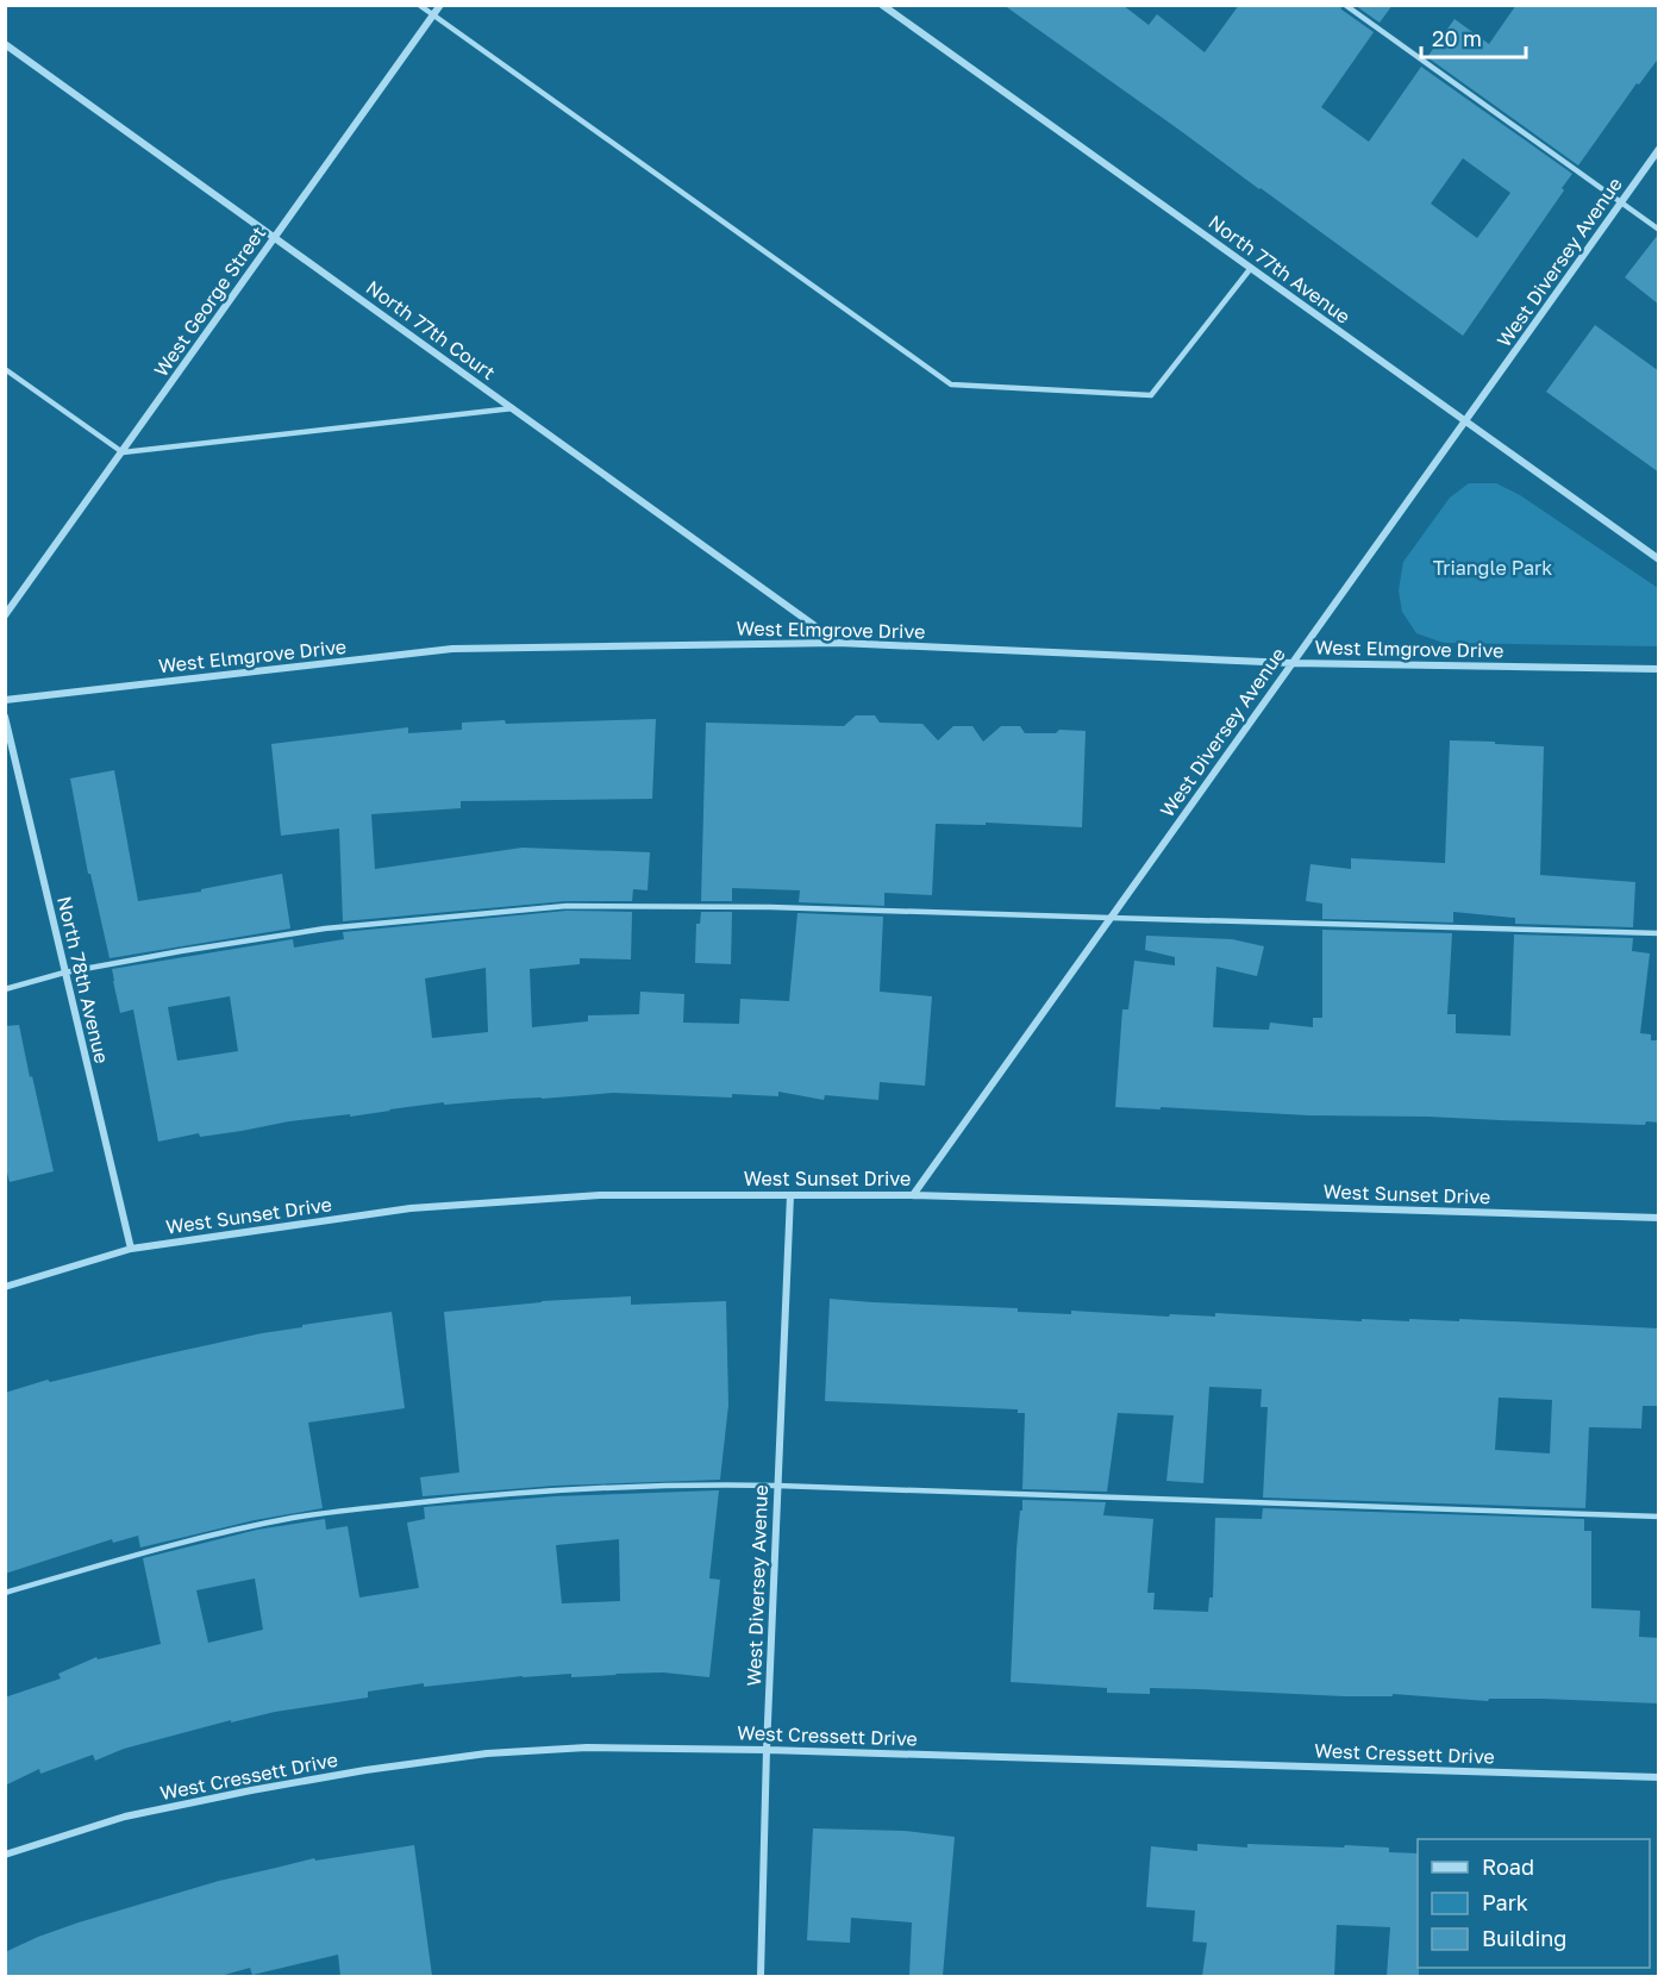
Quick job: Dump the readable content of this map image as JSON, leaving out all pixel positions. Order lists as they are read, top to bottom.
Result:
{
  "streets": {
    "street": [
      "West Diversey Avenue",
      "North 77th Avenue",
      "West George Street",
      "North 77th Court",
      "West Elmgrove Drive",
      "North 78th Avenue",
      "West Sunset Drive",
      "West Cressett Drive"
    ]
  },
  "crossings": [
    ["West Diversey Avenue", "North 77th Avenue"],
    ["West Diversey Avenue", "West Elmgrove Drive"],
    ["West Diversey Avenue", "West Sunset Drive"],
    ["West Diversey Avenue", "West Cressett Drive"],
    ["West George Street", "North 77th Court"],
    ["North 77th Court", "West Elmgrove Drive"],
    ["North 78th Avenue", "West Sunset Drive"]
  ],
  "parks": ["Triangle Park"],
  "legend": ["Road", "Park", "Building"],
  "scale_bar": "20 m"
}
